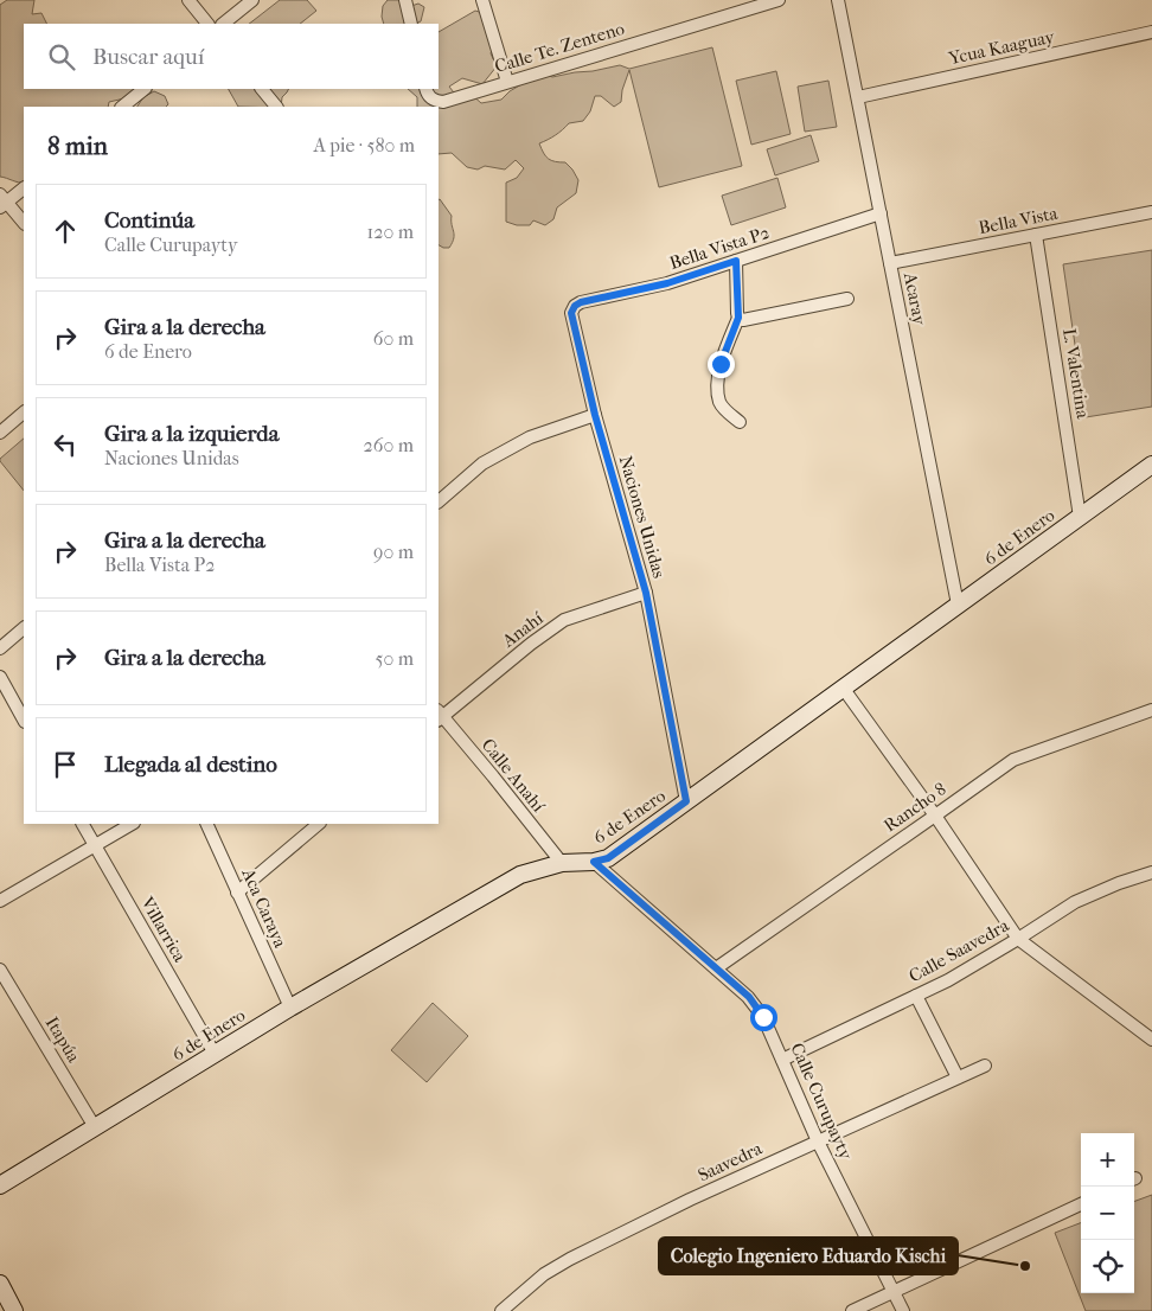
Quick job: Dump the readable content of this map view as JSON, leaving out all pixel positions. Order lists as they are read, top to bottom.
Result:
{
  "streets": {
    "main road": ["6 de Enero"],
    "street": [
      "Calle Te. Zenteno",
      "Ycua Kaaguay",
      "Bella Vista",
      "Bella Vista P2",
      "Acaray",
      "L. Valentina",
      "Naciones Unidas",
      "Anahí",
      "Calle Anahí",
      "Rancho 8",
      "Aca Caraya",
      "Villarrica",
      "Calle Saavedra",
      "Itapúa",
      "Calle Curupayty",
      "Saavedra"
    ]
  },
  "crossings": [
    ["Ycua Kaaguay", "Acaray"],
    ["Bella Vista", "Acaray"],
    ["Bella Vista", "L. Valentina"],
    ["Bella Vista P2", "Acaray"],
    ["Bella Vista P2", "Naciones Unidas"],
    ["Acaray", "6 de Enero"],
    ["L. Valentina", "6 de Enero"],
    ["Naciones Unidas", "6 de Enero"],
    ["Naciones Unidas", "Anahí"],
    ["6 de Enero", "Calle Anahí"],
    ["6 de Enero", "Aca Caraya"],
    ["6 de Enero", "Villarrica"],
    ["6 de Enero", "Itapúa"],
    ["6 de Enero", "Calle Curupayty"],
    ["Anahí", "Calle Anahí"],
    ["Rancho 8", "Calle Curupayty"],
    ["Calle Saavedra", "Calle Curupayty"],
    ["Calle Curupayty", "Saavedra"]
  ],
  "places": ["Colegio Ingeniero Eduardo Kischi"],
  "page": {
    "search": "Buscar aquí",
    "heading": ["8 min", "A pie · 580 m"],
    "list": [
      ["Continúa", "Calle Curupayty", "120 m"],
      ["Gira a la derecha", "6 de Enero", "60 m"],
      ["Gira a la izquierda", "Naciones Unidas", "260 m"],
      ["Gira a la derecha", "Bella Vista P2", "90 m"],
      ["Gira a la derecha", "50 m"],
      "Llegada al destino"
    ],
    "map_buttons": ["+", "−"]
  }
}
